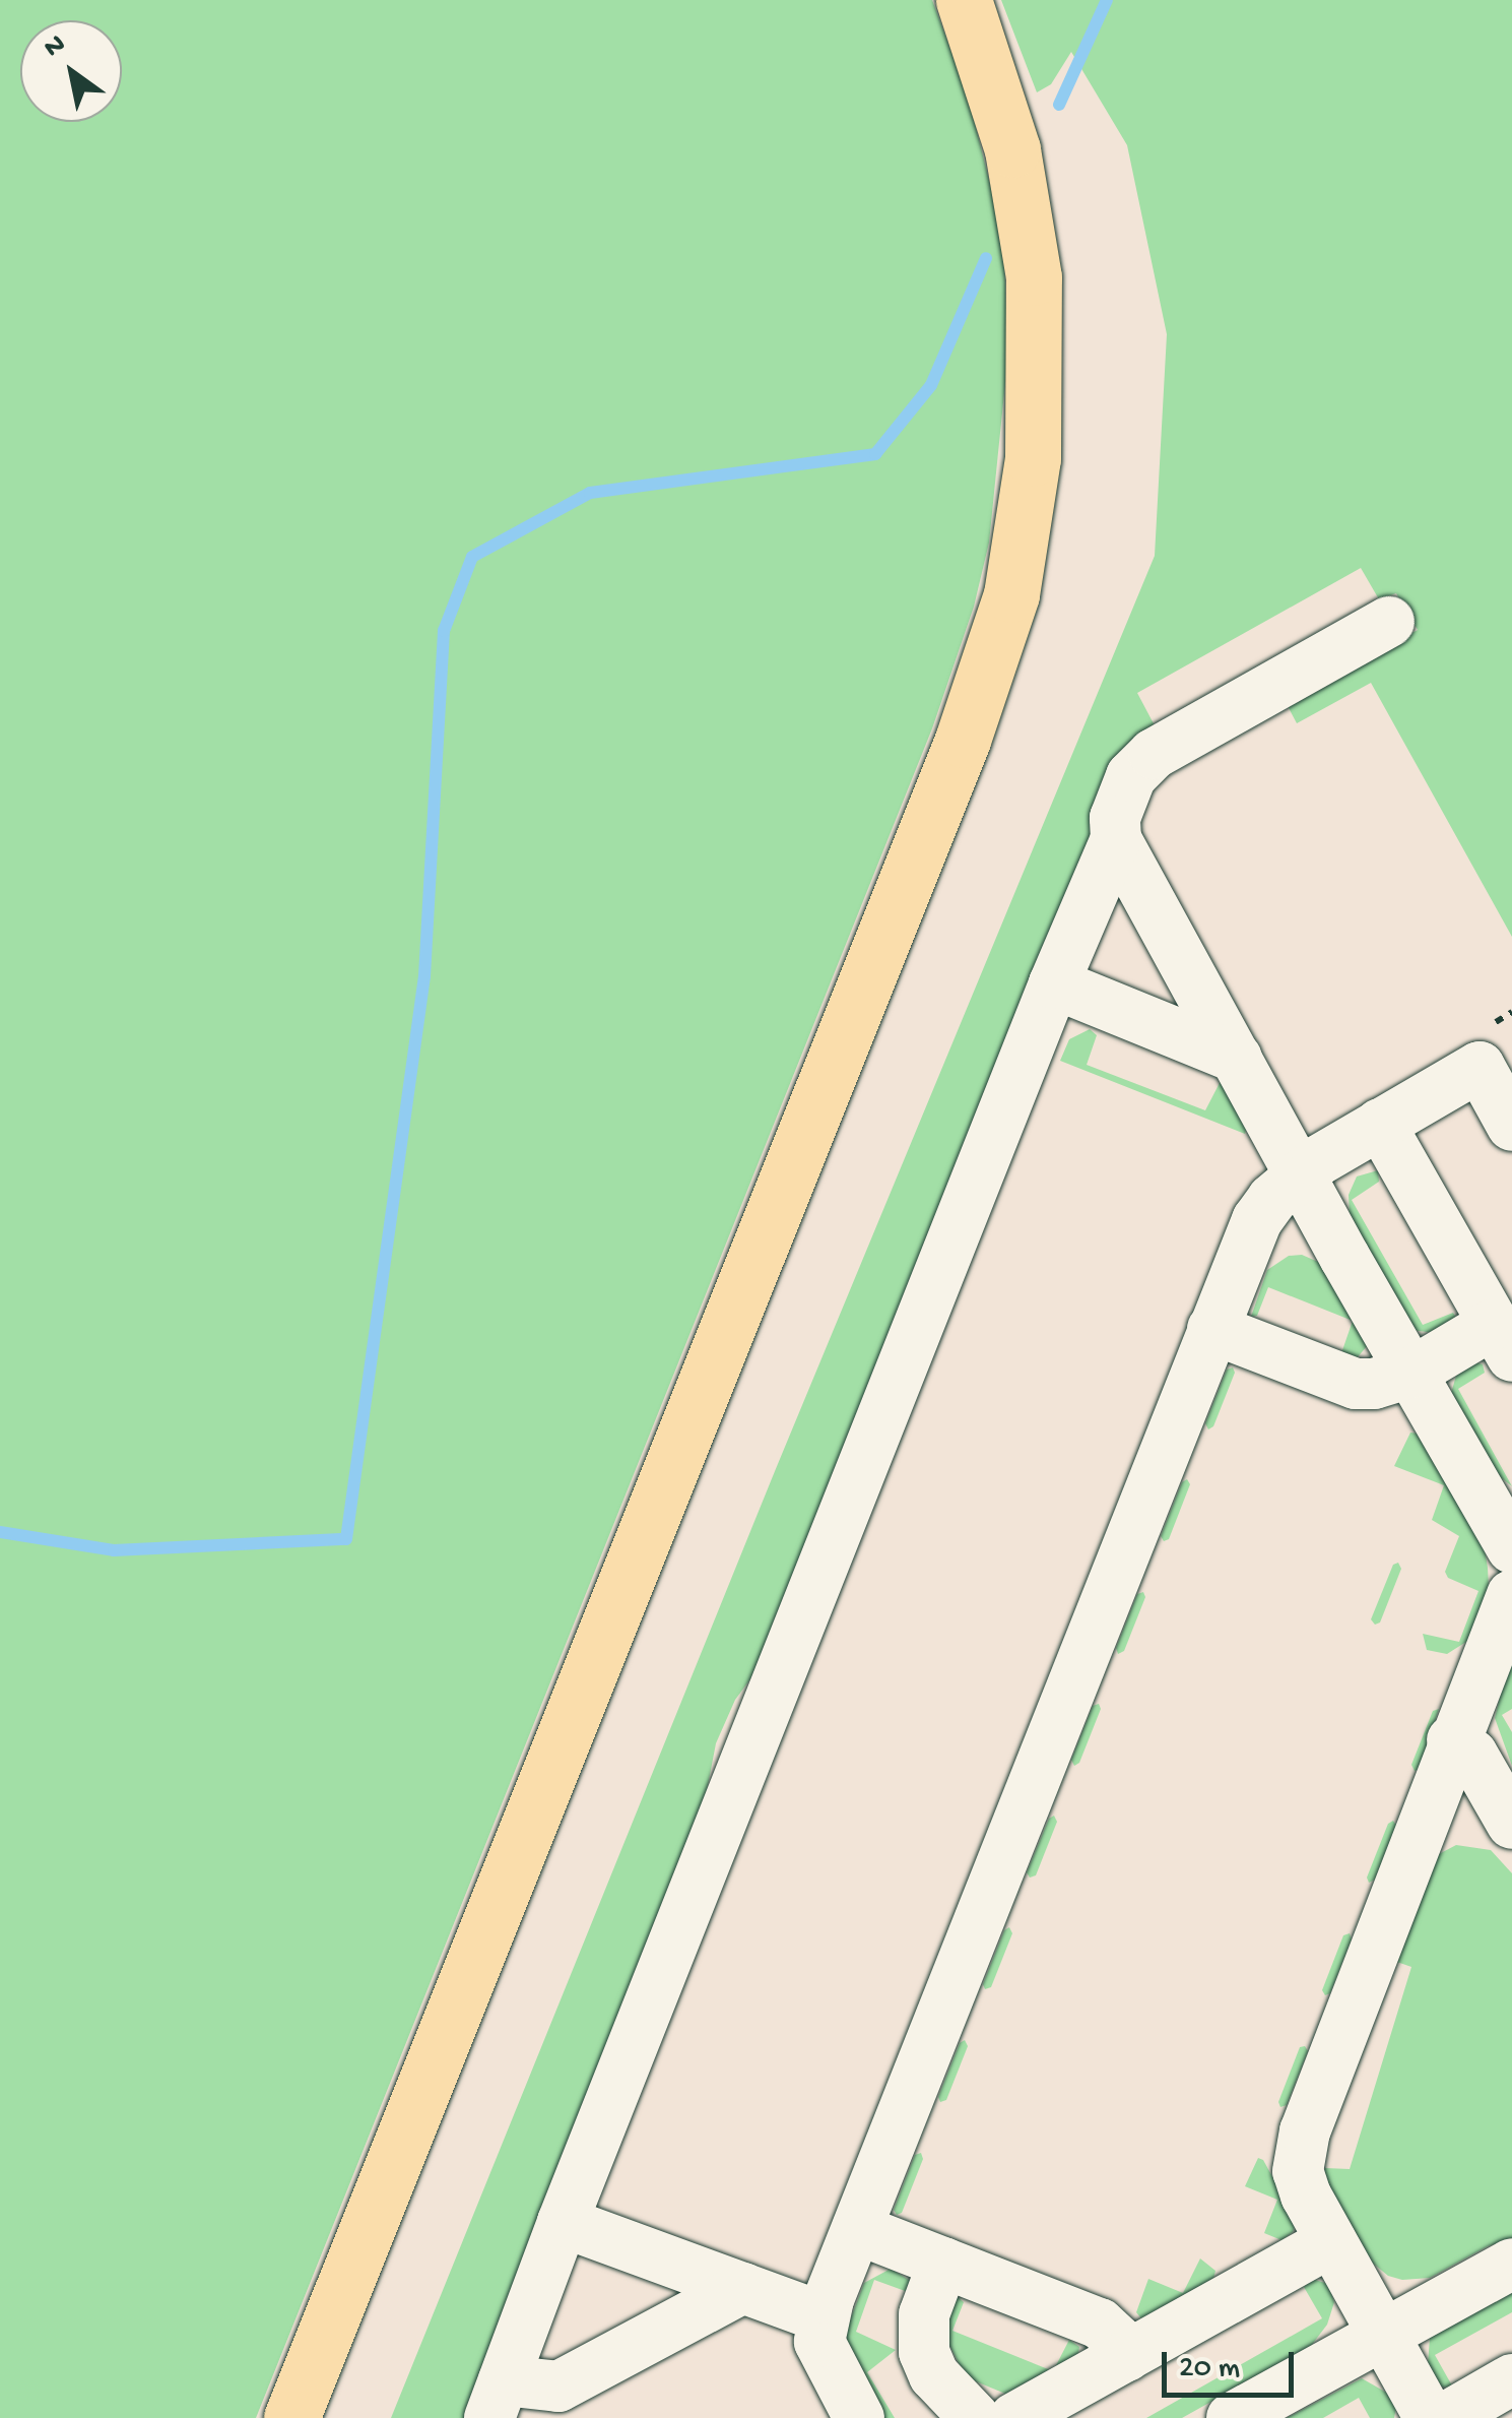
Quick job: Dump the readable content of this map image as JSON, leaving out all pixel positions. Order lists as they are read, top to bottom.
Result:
{
  "scale_bar": "20 m",
  "north": "top left"
}
